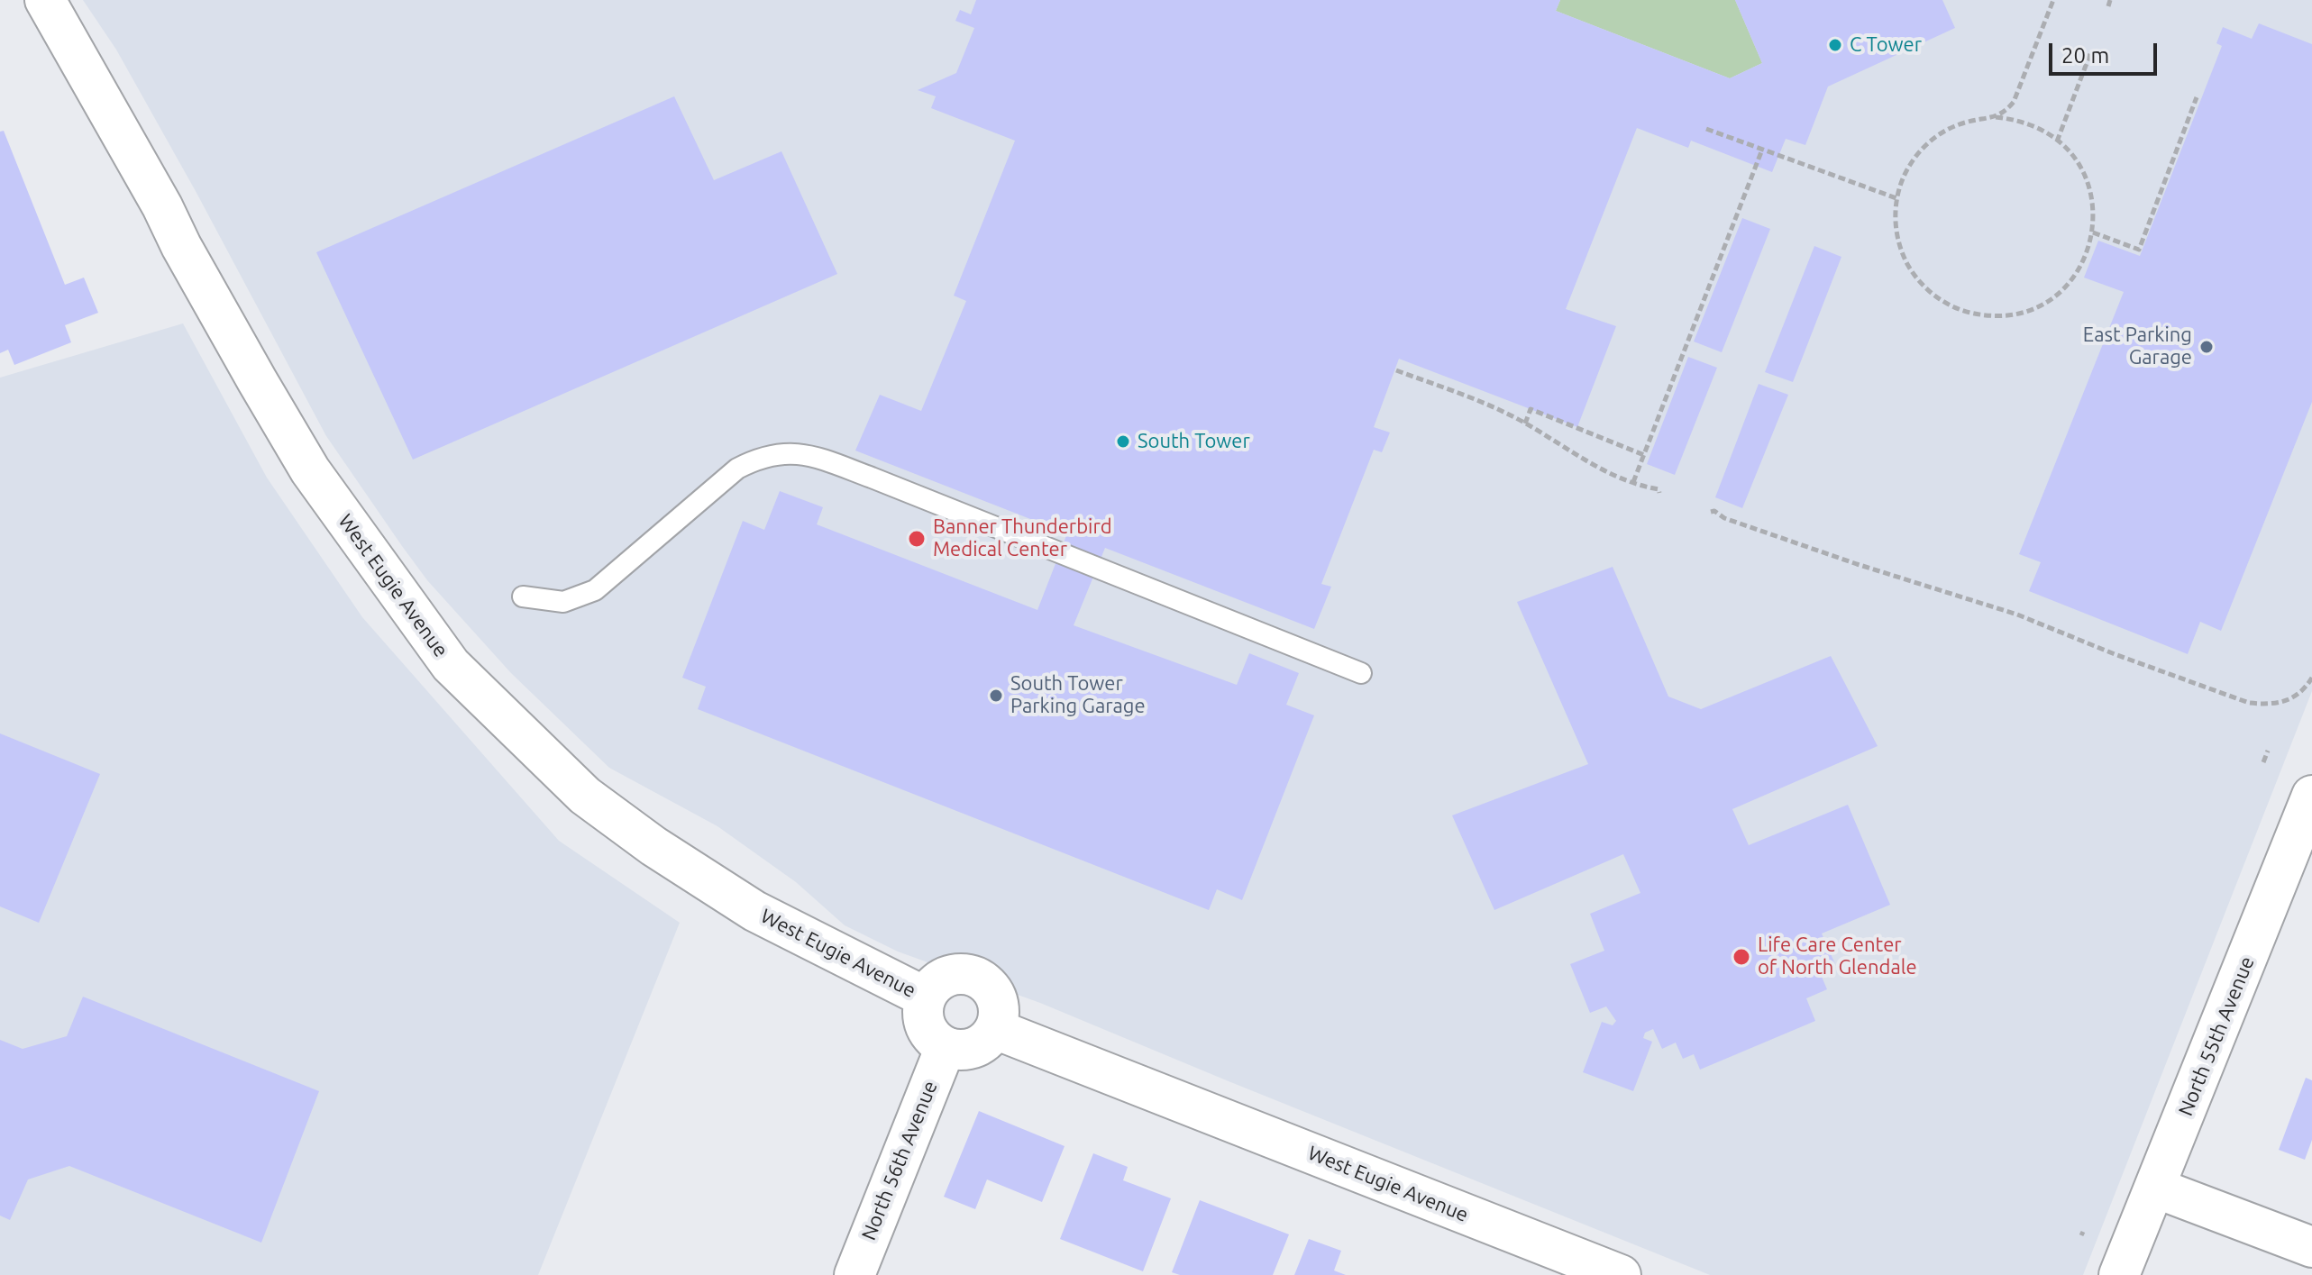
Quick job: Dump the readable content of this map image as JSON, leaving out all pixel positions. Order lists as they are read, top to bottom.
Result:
{
  "streets": {
    "street": ["West Eugie Avenue", "North 55th Avenue", "North 56th Avenue"]
  },
  "crossings": [
    ["West Eugie Avenue", "North 56th Avenue"]
  ],
  "places": [
    "C Tower",
    "East Parking Garage",
    "South Tower",
    "Banner Thunderbird Medical Center",
    "South Tower Parking Garage",
    "Life Care Center of North Glendale"
  ],
  "scale_bar": "20 m"
}
